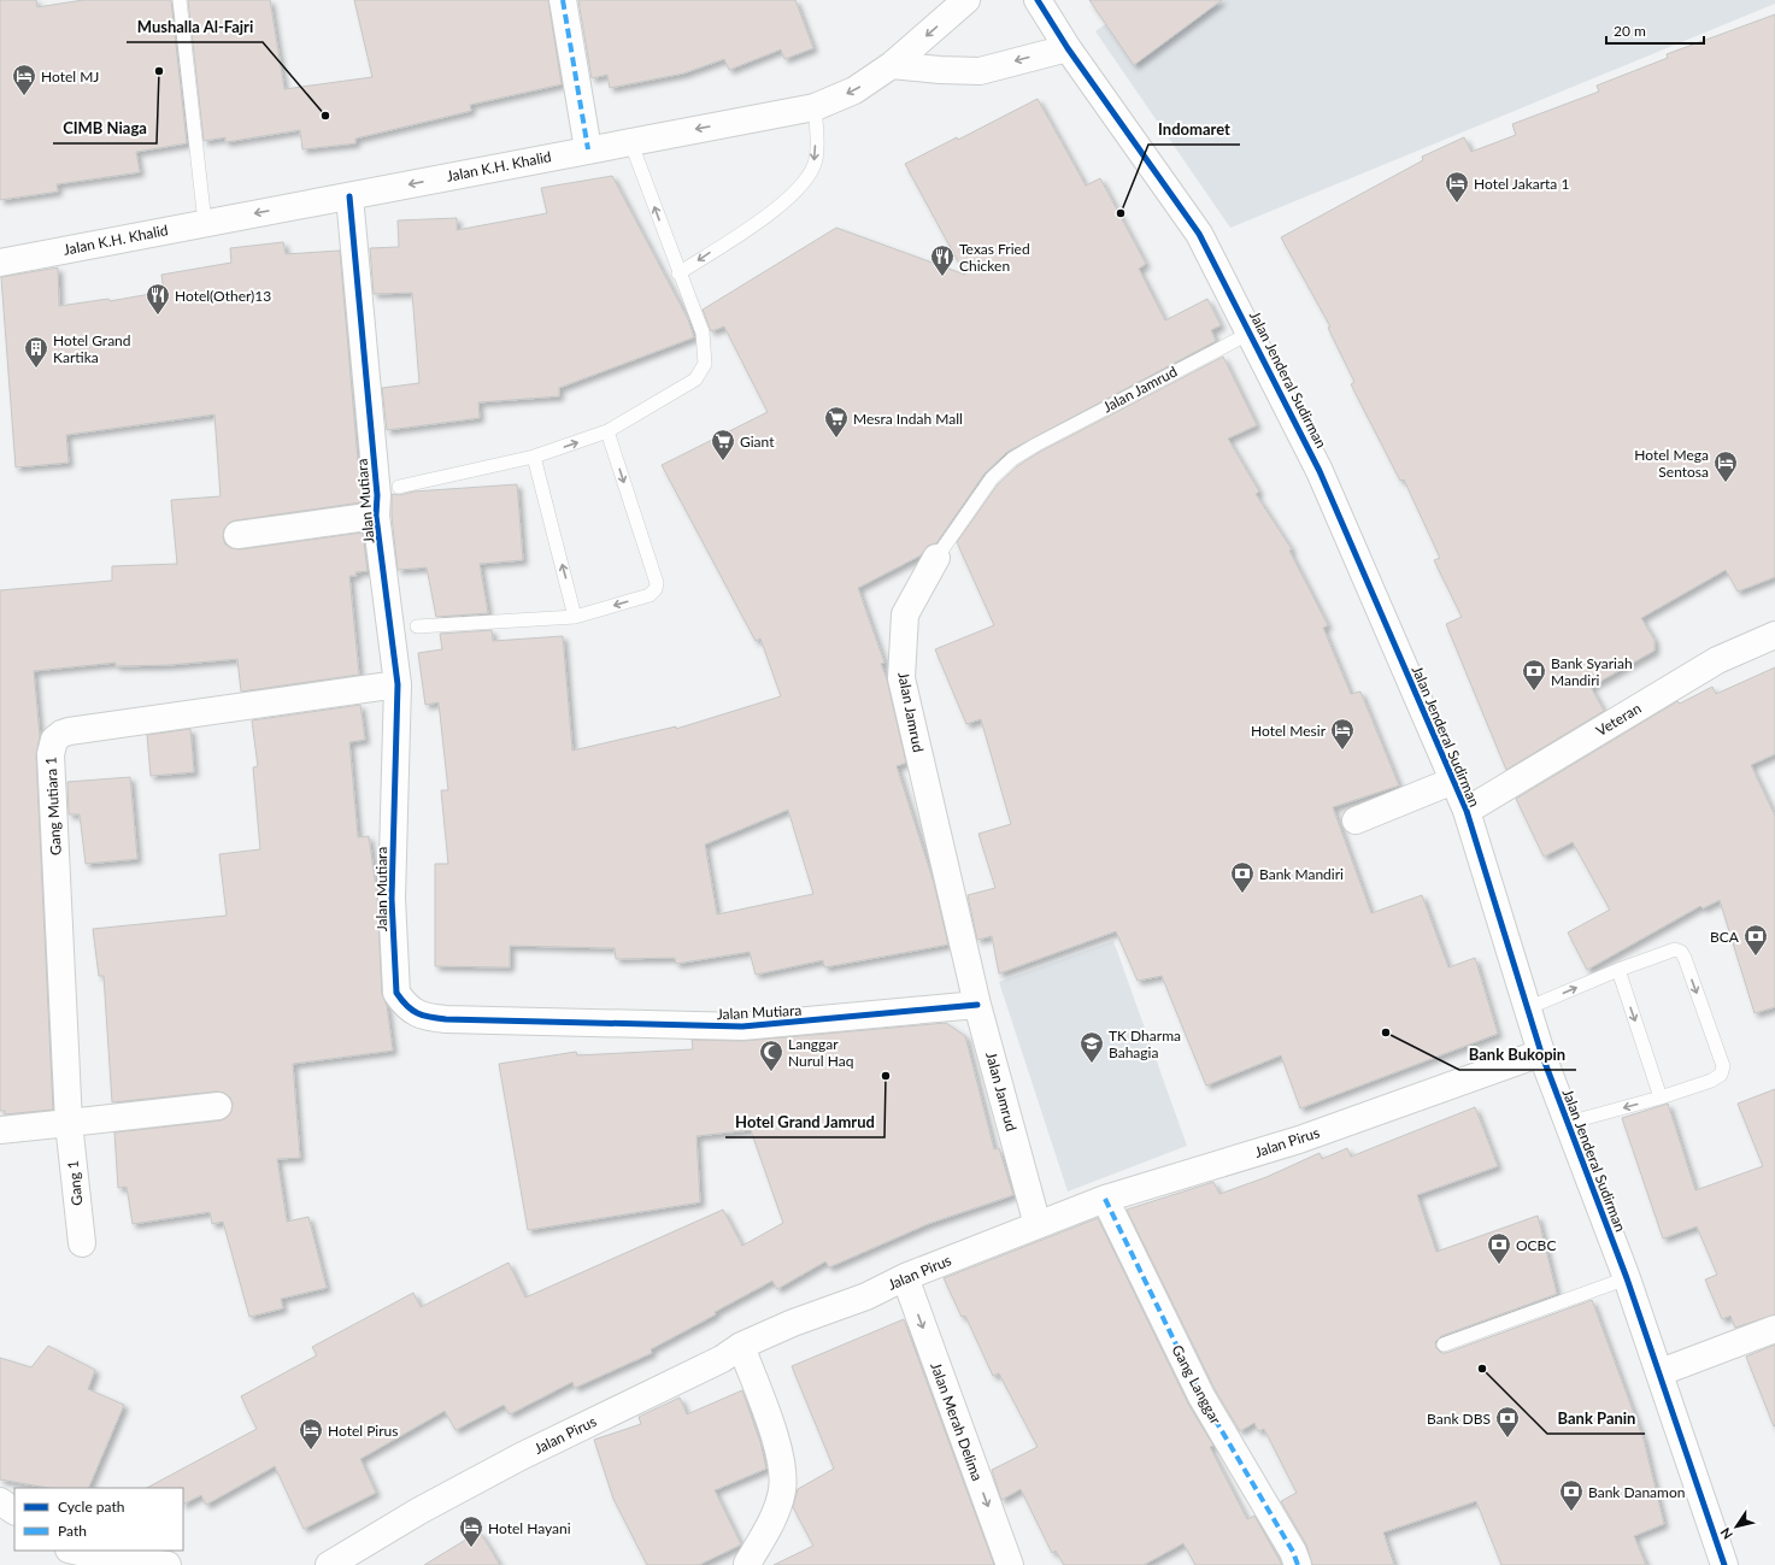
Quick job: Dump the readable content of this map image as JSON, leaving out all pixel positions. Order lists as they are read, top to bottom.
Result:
{
  "streets": {
    "street": [
      "Jalan K.H. Khalid",
      "Jalan Jenderal Sudirman",
      "Jalan Jamrud",
      "Jalan Mutiara",
      "Veteran",
      "Gang Mutiara 1",
      "Jalan Pirus",
      "Gang 1",
      "Gang Langgar",
      "Jalan Merah Delima"
    ]
  },
  "crossings": [
    ["Jalan K.H. Khalid", "Jalan Mutiara"],
    ["Jalan Jenderal Sudirman", "Jalan Jamrud"],
    ["Jalan Jenderal Sudirman", "Veteran"],
    ["Jalan Jenderal Sudirman", "Jalan Pirus"],
    ["Jalan Jamrud", "Jalan Mutiara"],
    ["Jalan Jamrud", "Jalan Pirus"],
    ["Jalan Mutiara", "Gang Mutiara 1"],
    ["Gang Mutiara 1", "Gang 1"],
    ["Jalan Pirus", "Gang Langgar"],
    ["Jalan Pirus", "Jalan Merah Delima"]
  ],
  "one_way": ["Jalan K.H. Khalid", "Jalan Merah Delima"],
  "places": {
    "other": [
      "CIMB Niaga",
      "Mushalla Al-Fajri",
      "Indomaret",
      "Bank Bukopin",
      "Hotel Grand Jamrud",
      "Bank Panin"
    ],
    "hotel": [
      "Hotel MJ",
      "Hotel Jakarta 1",
      "Hotel Mega Sentosa",
      "Hotel Mesir",
      "Hotel Pirus",
      "Hotel Hayani"
    ],
    "restaurant": ["Texas Fried Chicken", "Hotel(Other)13"],
    "building": ["Hotel Grand Kartika"],
    "supermarket": ["Mesra Indah Mall", "Giant"],
    "bank": [
      "Bank Syariah Mandiri",
      "Bank Mandiri",
      "BCA",
      "OCBC",
      "Bank DBS",
      "Bank Danamon"
    ],
    "school or university": ["TK Dharma Bahagia"],
    "mosque": ["Langgar Nurul Haq"]
  },
  "legend": ["Cycle path", "Path"],
  "scale_bar": "20 m",
  "north": "bottom left"
}
